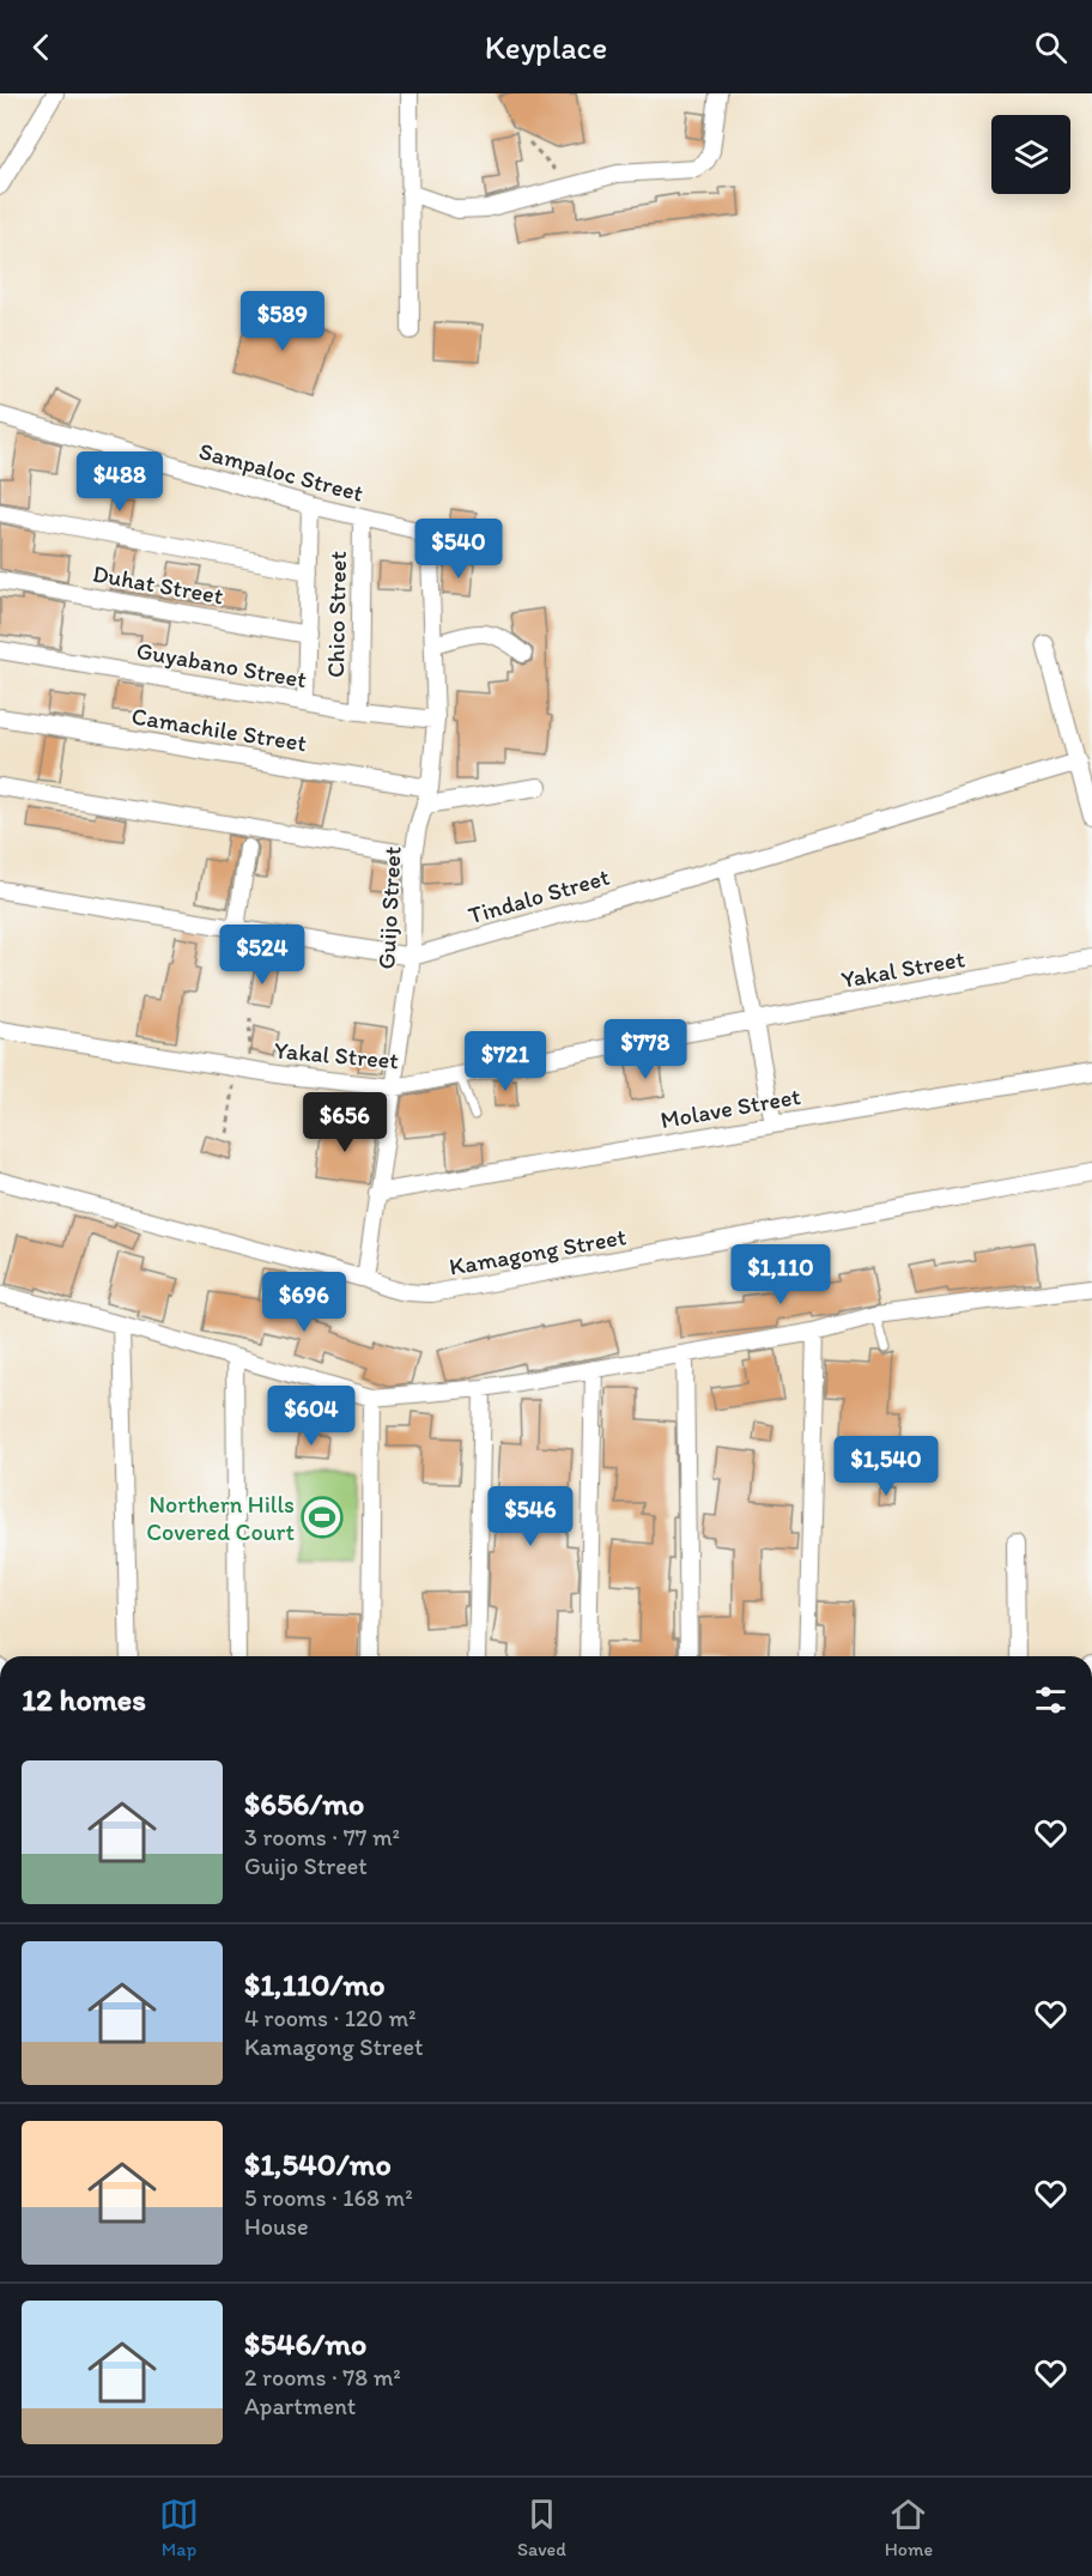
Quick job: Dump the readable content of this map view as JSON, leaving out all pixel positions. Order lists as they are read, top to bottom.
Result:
{
  "streets": {
    "street": [
      "Sampaloc Street",
      "Duhat Street",
      "Chico Street",
      "Guyabano Street",
      "Camachile Street",
      "Tindalo Street",
      "Guijo Street",
      "Yakal Street",
      "Molave Street",
      "Kamagong Street"
    ]
  },
  "crossings": [
    ["Sampaloc Street", "Chico Street"],
    ["Sampaloc Street", "Guijo Street"],
    ["Chico Street", "Guyabano Street"],
    ["Guyabano Street", "Guijo Street"],
    ["Camachile Street", "Guijo Street"],
    ["Tindalo Street", "Guijo Street"],
    ["Guijo Street", "Yakal Street"],
    ["Guijo Street", "Molave Street"],
    ["Guijo Street", "Kamagong Street"]
  ],
  "places": {
    "sports": ["Northern Hills Covered Court"]
  },
  "page": {
    "header": "Keyplace",
    "price": [
      "$589",
      "$488",
      "$540",
      "$524",
      "$778",
      "$721",
      "$656",
      "$1,110",
      "$696",
      "$604",
      "$1,540",
      "$546"
    ],
    "heading": "12 homes",
    "list": [
      {
        "name": "$656/mo",
        "note": "3 rooms · 77 m² · Guijo Street"
      },
      {
        "name": "$1,110/mo",
        "note": "4 rooms · 120 m² · Kamagong Street"
      },
      {
        "name": "$1,540/mo",
        "note": "5 rooms · 168 m² · House"
      },
      {
        "name": "$546/mo",
        "note": "2 rooms · 78 m² · Apartment"
      }
    ],
    "tabs": ["Map", "Saved", "Home"]
  }
}
